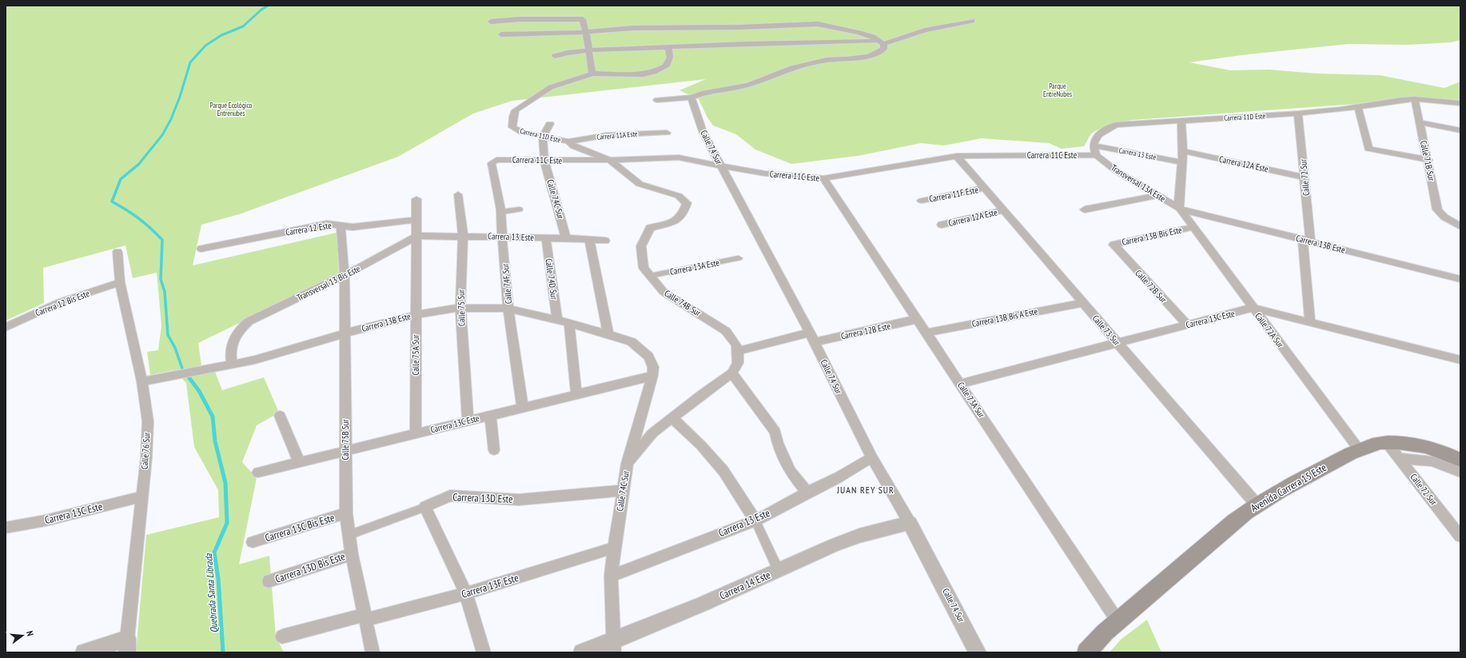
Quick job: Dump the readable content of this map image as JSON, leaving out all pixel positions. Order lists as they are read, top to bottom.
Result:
{
  "streets": {
    "main road": ["Avenida Carrera 15 Este"],
    "street": [
      "Carrera 11D Este",
      "Carrera 11A Este",
      "Calle 74 Sur",
      "Carrera 13 Este",
      "Carrera 11C Este",
      "Calle 71B Sur",
      "Carrera 12A Este",
      "Calle 72 Sur",
      "Transversal 13A Este",
      "Carrera 11F Este",
      "Calle 74C Sur",
      "Carrera 12 Este",
      "Carrera 13B Bis Este",
      "Carrera 13B Este",
      "Carrera 13A Este",
      "Calle 74D Sur",
      "Transversal 13 Bis Este",
      "Calle 74F Sur",
      "Calle 72B Sur",
      "Carrera 12 Bis Este",
      "Calle 74B Sur",
      "Calle 75 Sur",
      "Carrera 13B Bis A Este",
      "Carrera 13C Este",
      "Calle 73 Sur",
      "Calle 72A Sur",
      "Carrera 12B Este",
      "Calle 75A Sur",
      "Calle 73A Sur",
      "Calle 75B Sur",
      "Calle 76 Sur",
      "Carrera 13D Este",
      "Carrera 13C Bis Este",
      "Carrera 13D Bis Este",
      "Carrera 14 Este",
      "Carrera 13F Este"
    ]
  },
  "crossings": [
    ["Carrera 11D Este", "Carrera 11A Este"],
    ["Carrera 11D Este", "Carrera 13 Este"],
    ["Carrera 11D Este", "Calle 71B Sur"],
    ["Carrera 11D Este", "Calle 72 Sur"],
    ["Carrera 11D Este", "Calle 74C Sur"],
    ["Calle 74 Sur", "Carrera 13 Este"],
    ["Calle 74 Sur", "Carrera 11C Este"],
    ["Calle 74 Sur", "Carrera 12B Este"],
    ["Calle 74 Sur", "Carrera 14 Este"],
    ["Carrera 13 Este", "Calle 74C Sur"],
    ["Carrera 13 Este", "Calle 74D Sur"],
    ["Carrera 13 Este", "Transversal 13 Bis Este"],
    ["Carrera 13 Este", "Calle 74F Sur"],
    ["Carrera 13 Este", "Calle 75 Sur"],
    ["Carrera 13 Este", "Calle 75A Sur"],
    ["Carrera 11C Este", "Transversal 13A Este"],
    ["Carrera 11C Este", "Calle 74C Sur"],
    ["Carrera 11C Este", "Calle 74F Sur"],
    ["Carrera 11C Este", "Calle 74B Sur"],
    ["Carrera 11C Este", "Calle 73 Sur"],
    ["Carrera 11C Este", "Calle 73A Sur"],
    ["Carrera 12A Este", "Calle 72 Sur"],
    ["Carrera 12A Este", "Calle 73 Sur"],
    ["Calle 72 Sur", "Carrera 13B Este"],
    ["Calle 72 Sur", "Carrera 13C Este"],
    ["Calle 72 Sur", "Avenida Carrera 15 Este"],
    ["Transversal 13A Este", "Carrera 13B Este"],
    ["Transversal 13A Este", "Calle 72A Sur"],
    ["Carrera 11F Este", "Calle 73 Sur"],
    ["Calle 74C Sur", "Carrera 13B Este"],
    ["Calle 74C Sur", "Carrera 13C Este"],
    ["Calle 74C Sur", "Carrera 13D Este"],
    ["Calle 74C Sur", "Carrera 14 Este"],
    ["Calle 74C Sur", "Carrera 13F Este"],
    ["Carrera 12 Este", "Calle 75A Sur"],
    ["Carrera 12 Este", "Calle 75B Sur"],
    ["Carrera 13B Bis Este", "Calle 72B Sur"],
    ["Carrera 13B Bis Este", "Calle 72A Sur"],
    ["Carrera 13B Este", "Calle 74D Sur"],
    ["Carrera 13B Este", "Transversal 13 Bis Este"],
    ["Carrera 13B Este", "Calle 74F Sur"],
    ["Carrera 13B Este", "Calle 75 Sur"],
    ["Carrera 13B Este", "Calle 72A Sur"],
    ["Carrera 13B Este", "Calle 75A Sur"],
    ["Carrera 13B Este", "Calle 75B Sur"],
    ["Carrera 13B Este", "Calle 76 Sur"],
    ["Carrera 13A Este", "Calle 74B Sur"],
    ["Transversal 13 Bis Este", "Calle 75A Sur"],
    ["Transversal 13 Bis Este", "Calle 75B Sur"],
    ["Calle 74F Sur", "Carrera 13C Este"],
    ["Calle 72B Sur", "Carrera 13C Este"],
    ["Carrera 12 Bis Este", "Calle 76 Sur"],
    ["Calle 74B Sur", "Carrera 12B Este"],
    ["Calle 75 Sur", "Carrera 13C Este"],
    ["Carrera 13B Bis A Este", "Calle 73 Sur"],
    ["Carrera 13B Bis A Este", "Calle 73A Sur"],
    ["Carrera 13C Este", "Calle 73 Sur"],
    ["Carrera 13C Este", "Calle 72A Sur"],
    ["Carrera 13C Este", "Calle 75A Sur"],
    ["Carrera 13C Este", "Calle 73A Sur"],
    ["Carrera 13C Este", "Calle 75B Sur"],
    ["Carrera 13C Este", "Calle 76 Sur"],
    ["Calle 73 Sur", "Avenida Carrera 15 Este"],
    ["Calle 72A Sur", "Avenida Carrera 15 Este"],
    ["Carrera 12B Este", "Calle 73A Sur"],
    ["Calle 73A Sur", "Avenida Carrera 15 Este"],
    ["Calle 75B Sur", "Carrera 13D Este"],
    ["Calle 75B Sur", "Carrera 13C Bis Este"],
    ["Calle 75B Sur", "Carrera 13D Bis Este"],
    ["Calle 75B Sur", "Carrera 13F Este"]
  ],
  "districts": ["JUAN REY SUR"],
  "water": ["Quebrada Santa Librada"],
  "parks": ["Parque EntreNubes", "Parque Ecológico Entrenubes"],
  "north": "right"
}
